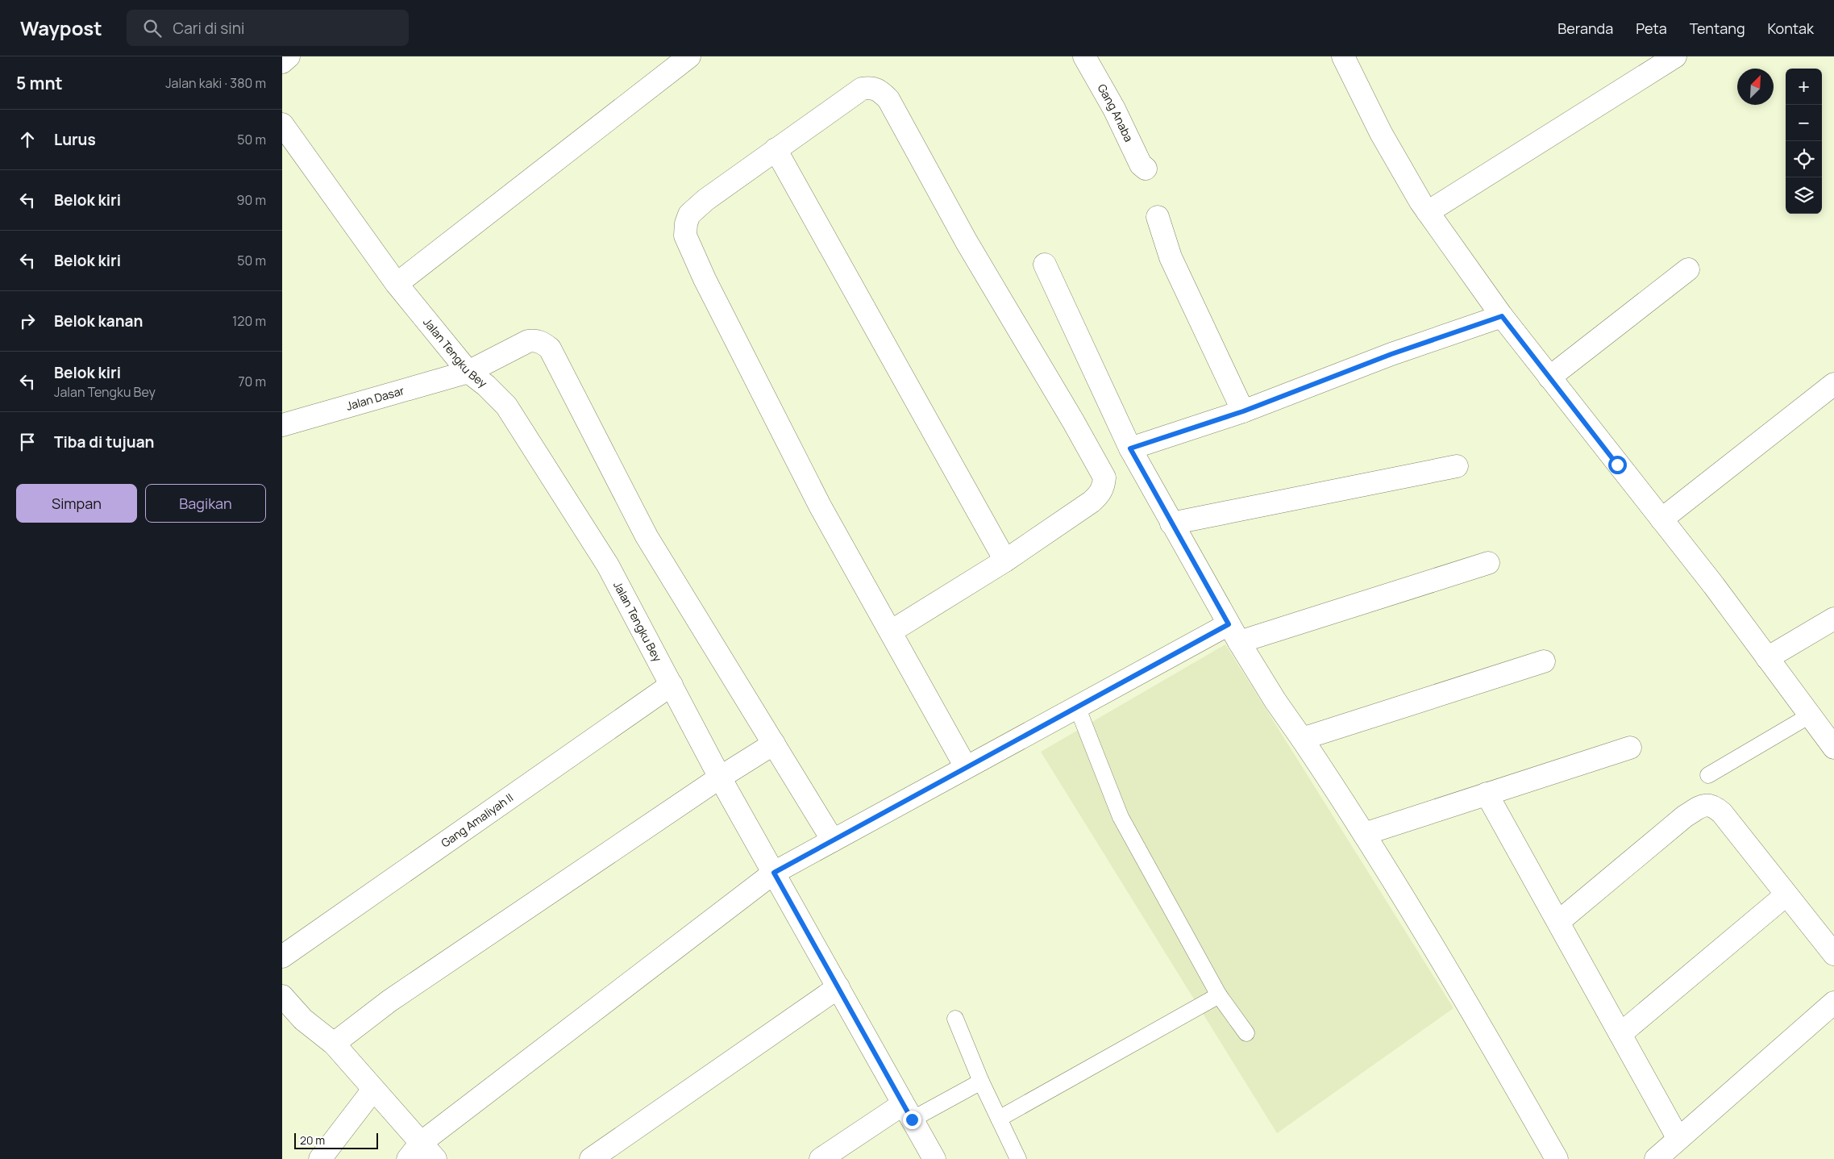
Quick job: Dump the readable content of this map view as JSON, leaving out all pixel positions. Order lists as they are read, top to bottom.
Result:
{
  "streets": {
    "street": [
      "Gang Anaba",
      "Jalan Tengku Bey",
      "Jalan Dasar",
      "Gang Amaliyah II"
    ]
  },
  "crossings": [
    ["Jalan Tengku Bey", "Jalan Dasar"],
    ["Jalan Tengku Bey", "Gang Amaliyah II"]
  ],
  "scale_bar": "20 m",
  "north": "top right",
  "page": {
    "header": "Waypost",
    "search": "Cari di sini",
    "nav": [
      "Beranda",
      "Peta",
      "Tentang",
      "Kontak"
    ],
    "heading": ["5 mnt", "Jalan kaki · 380 m"],
    "map_buttons": ["+", "−"],
    "list": [
      ["Lurus", "50 m"],
      ["Belok kiri", "90 m"],
      ["Belok kiri", "50 m"],
      ["Belok kanan", "120 m"],
      ["Belok kiri", "Jalan Tengku Bey", "70 m"],
      "Tiba di tujuan"
    ],
    "buttons": ["Simpan", "Bagikan"],
    "scale": "20 m"
  }
}
